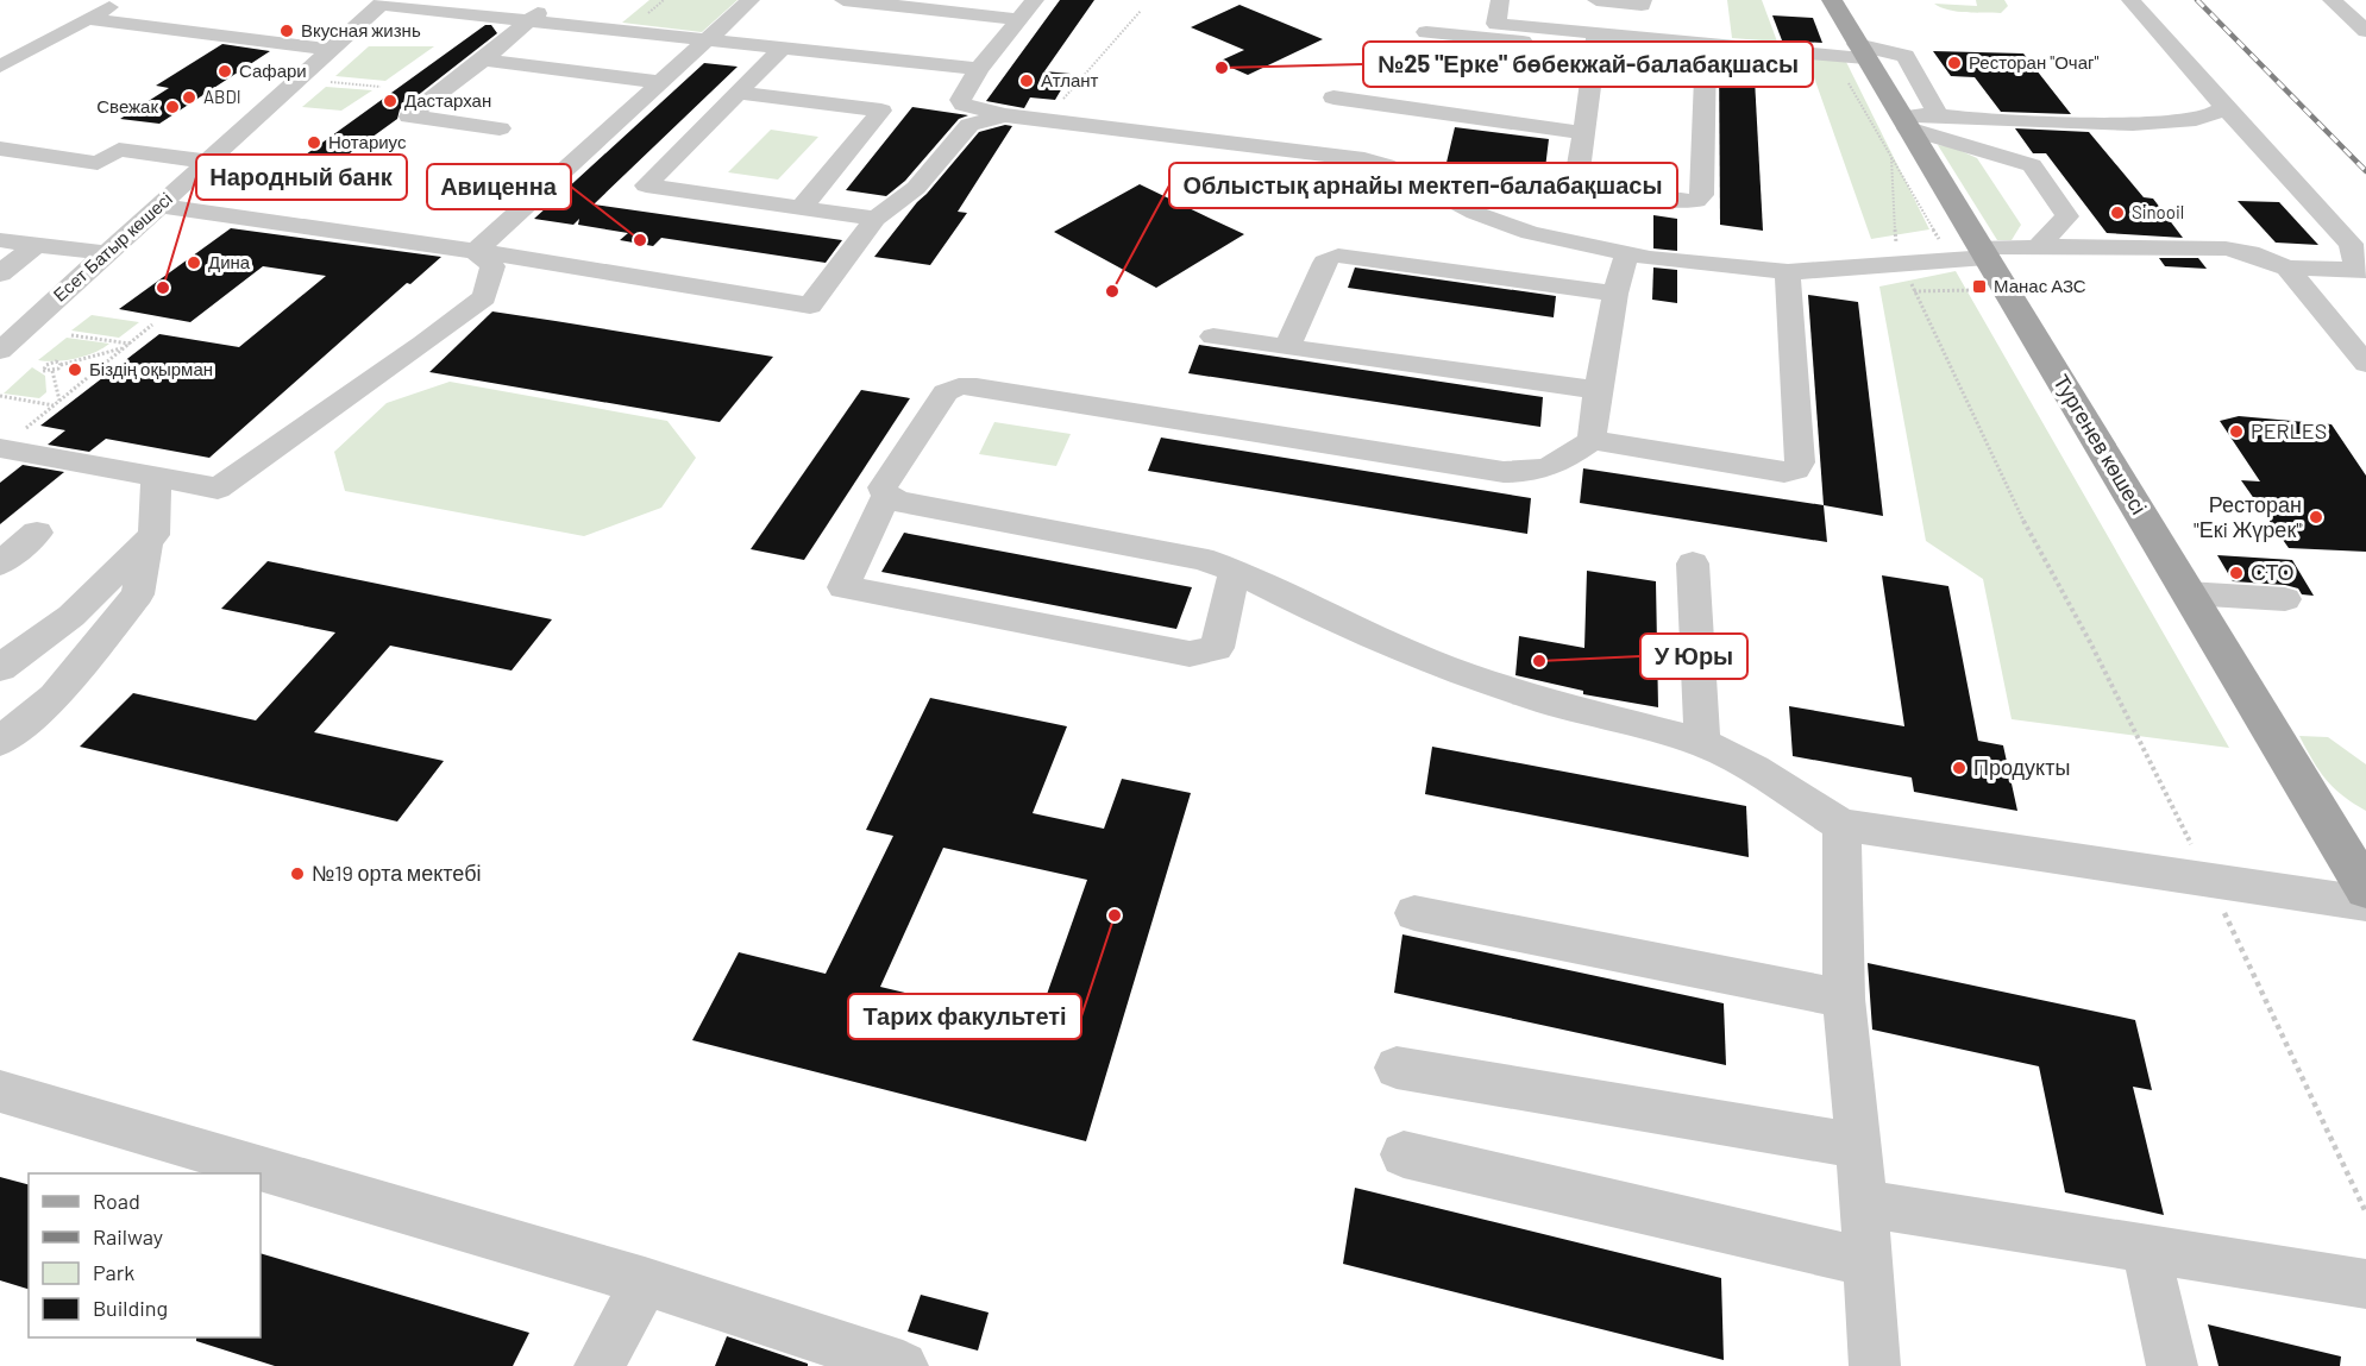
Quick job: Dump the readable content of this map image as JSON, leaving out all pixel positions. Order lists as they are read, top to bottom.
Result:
{
  "streets": {
    "main road": ["Тургенев көшесі"],
    "street": ["Есет Батыр көшесі"]
  },
  "places": {
    "other": [
      "Вкусная жизнь",
      "Ресторан \"Очаг\"",
      "№25 \"Ерке\" бөбекжай-балабақшасы",
      "Сафари",
      "Атлант",
      "ABDI",
      "Дастархан",
      "Свежак",
      "Нотариус",
      "Sinooil",
      "Авиценна",
      "Дина",
      "Народный банк",
      "Облыстық арнайы мектеп-балабақшасы",
      "Біздің оқырман",
      "PERLES",
      "Ресторан \"Екi Жүрек\"",
      "СТО",
      "У Юры",
      "Продукты",
      "№19 орта мектебі",
      "Тарих факультеті"
    ],
    "transit": ["Манас АЗС"]
  },
  "legend": [
    "Road",
    "Railway",
    "Park",
    "Building"
  ]
}
